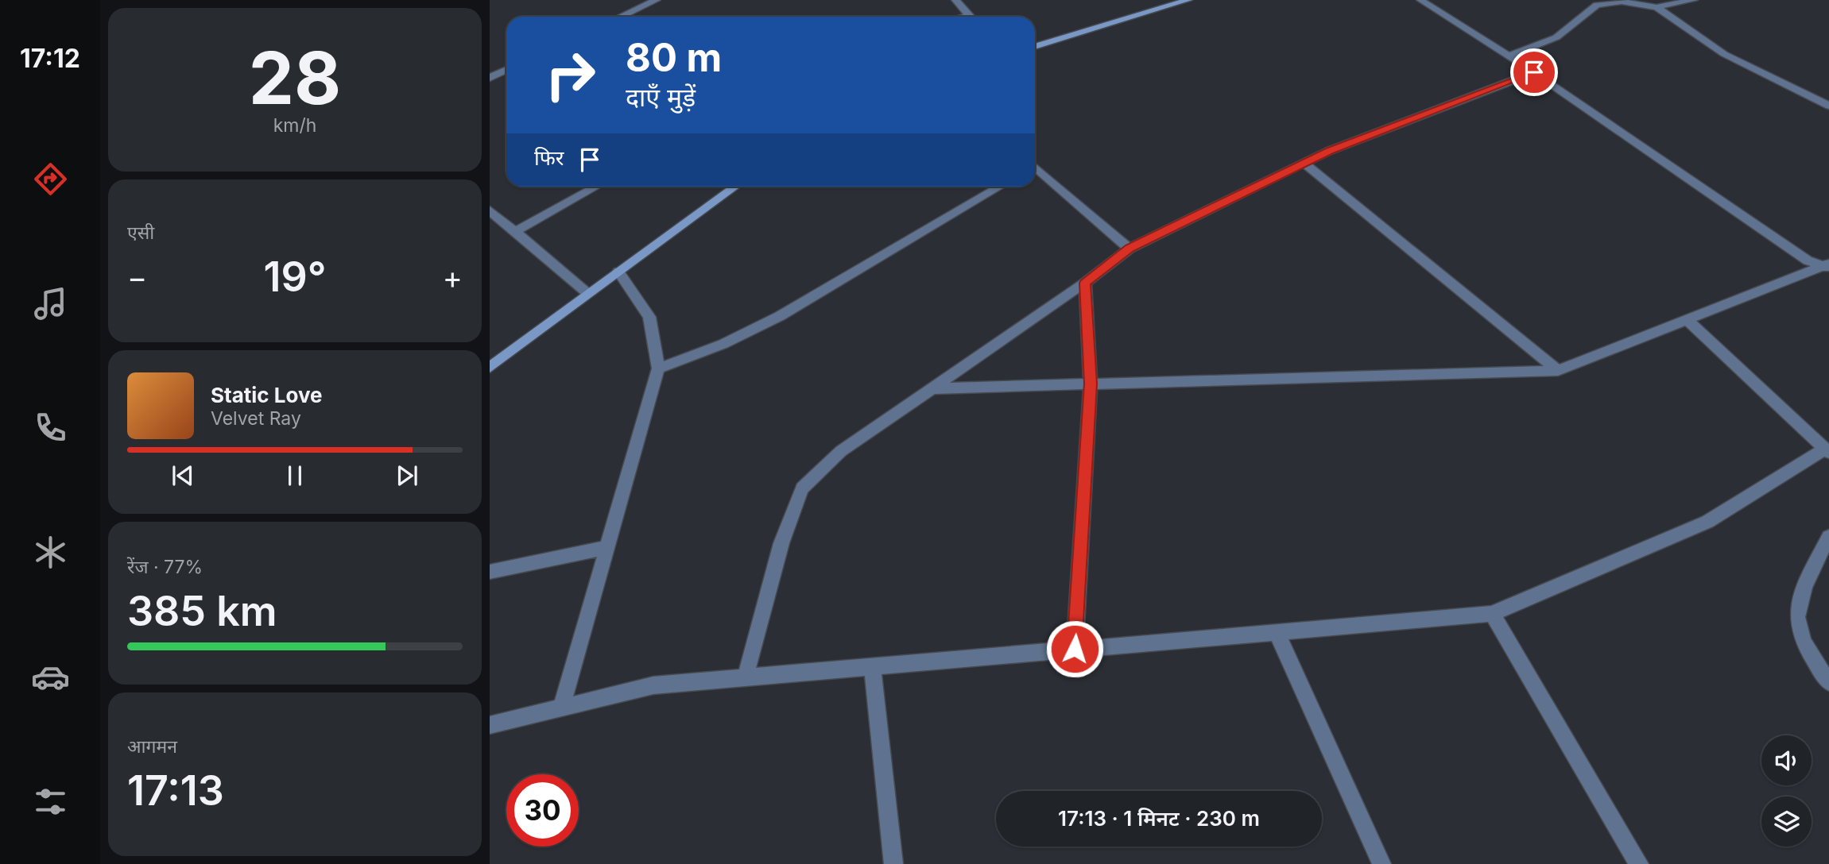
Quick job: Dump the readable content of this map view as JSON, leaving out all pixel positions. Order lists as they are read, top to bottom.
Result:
{
  "page": {
    "tabs": "17:12",
    "tile": [
      ["28", "km/h"],
      "एसी",
      ["रेंज · 77%", "385 km"],
      ["आगमन", "17:13"]
    ],
    "turn": ["80 m", "दाएँ मुड़ें"],
    "then": "फिर",
    "heat": ["−", "19°", "+"],
    "song": ["Static Love", "Velvet Ray"],
    "limit": "30",
    "trip": "17:13 · 1 मिनट · 230 m"
  }
}
